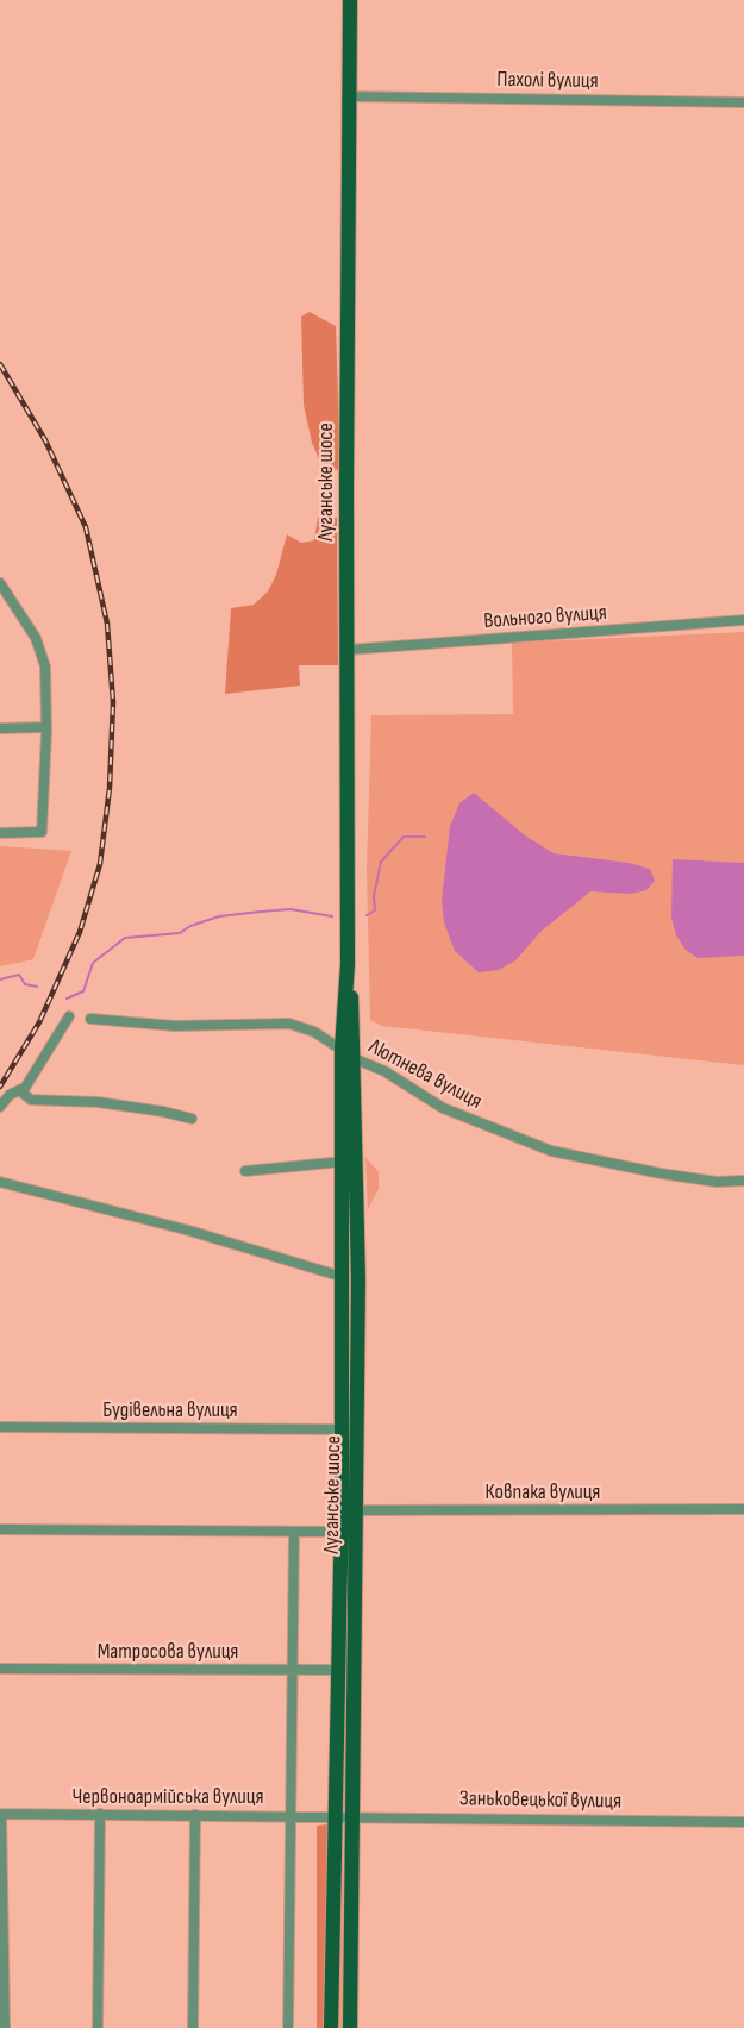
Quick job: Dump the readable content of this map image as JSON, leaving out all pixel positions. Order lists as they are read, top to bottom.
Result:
{
  "streets": {
    "main road": ["Луганське шосе"],
    "street": [
      "Пахолі вулиця",
      "Вольного вулиця",
      "Лютнева вулиця",
      "Будівельна вулиця",
      "Ковпака вулиця",
      "Матросова вулиця",
      "Червоноармійська вулиця",
      "Заньковецької вулиця"
    ]
  },
  "crossings": [
    ["Пахолі вулиця", "Луганське шосе"],
    ["Луганське шосе", "Вольного вулиця"],
    ["Луганське шосе", "Лютнева вулиця"],
    ["Луганське шосе", "Будівельна вулиця"],
    ["Луганське шосе", "Ковпака вулиця"],
    ["Луганське шосе", "Матросова вулиця"],
    ["Луганське шосе", "Червоноармійська вулиця"],
    ["Луганське шосе", "Заньковецької вулиця"],
    ["Червоноармійська вулиця", "Заньковецької вулиця"]
  ]
}
